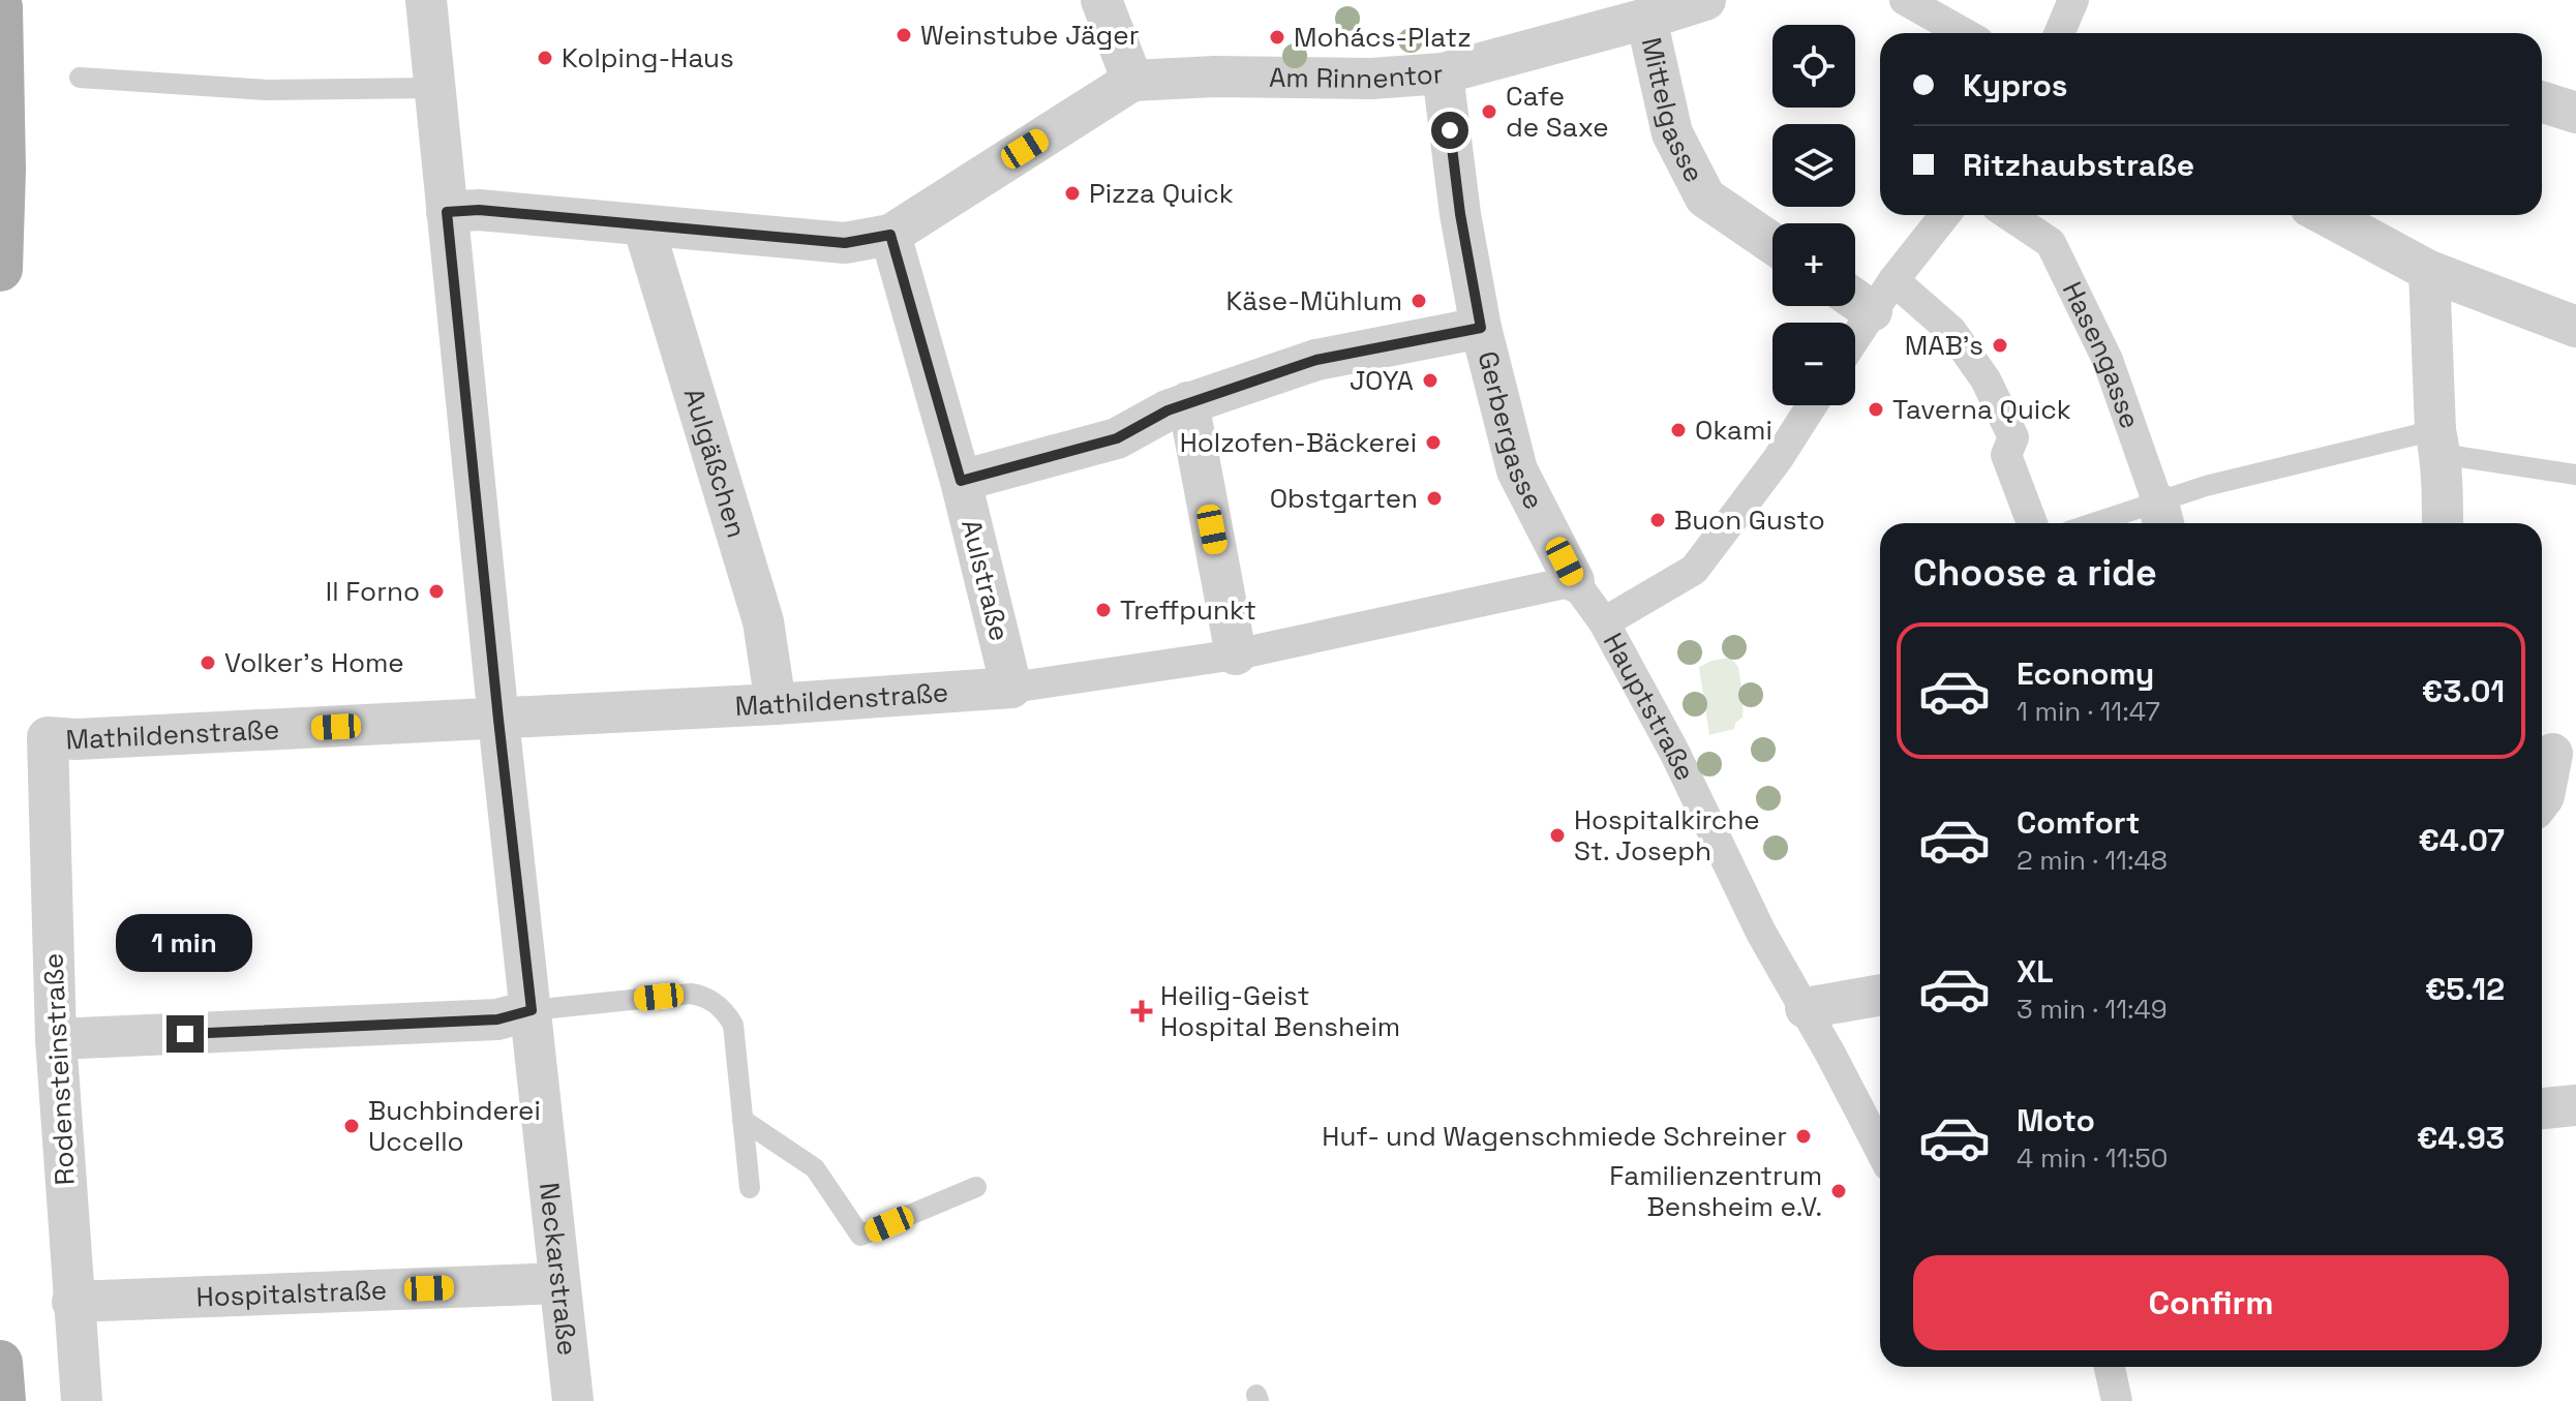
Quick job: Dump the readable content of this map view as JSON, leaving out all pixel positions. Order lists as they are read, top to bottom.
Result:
{
  "streets": {
    "street": [
      "Am Rinnentor",
      "Mittelgasse",
      "Hasengasse",
      "Gerbergasse",
      "Aulgäßchen",
      "Aulstraße",
      "Mathildenstraße",
      "Hauptstraße",
      "Rodensteinstraße",
      "Neckarstraße",
      "Hospitalstraße"
    ]
  },
  "crossings": [
    ["Am Rinnentor", "Mittelgasse"],
    ["Am Rinnentor", "Gerbergasse"],
    ["Gerbergasse", "Mathildenstraße"],
    ["Aulgäßchen", "Mathildenstraße"],
    ["Aulstraße", "Mathildenstraße"],
    ["Mathildenstraße", "Rodensteinstraße"],
    ["Mathildenstraße", "Neckarstraße"],
    ["Rodensteinstraße", "Hospitalstraße"],
    ["Neckarstraße", "Hospitalstraße"]
  ],
  "places": {
    "other": [
      "Weinstube Jäger",
      "Mohács-Platz",
      "Kolping-Haus",
      "Cafe de Saxe",
      "Pizza Quick",
      "Käse-Mühlum",
      "MAB's",
      "JOYA",
      "Taverna Quick",
      "Okami",
      "Holzofen-Bäckerei",
      "Obstgarten",
      "Buon Gusto",
      "Il Forno",
      "Treffpunkt",
      "Volker's Home",
      "Hospitalkirche St. Joseph",
      "Buchbinderei Uccello",
      "Huf- und Wagenschmiede Schreiner",
      "Familienzentrum Bensheim e.V."
    ],
    "health": ["Heilig-Geist Hospital Bensheim"]
  },
  "page": {
    "map_buttons": ["+", "−"],
    "banner": ["Kypros", "Ritzhaubstraße"],
    "heading": "Choose a ride",
    "list": [
      {
        "name": "Economy",
        "note": "1 min · 11:47",
        "value": "€3.01"
      },
      {
        "name": "Comfort",
        "note": "2 min · 11:48",
        "value": "€4.07"
      },
      {
        "name": "XL",
        "note": "3 min · 11:49",
        "value": "€5.12"
      },
      {
        "name": "Moto",
        "note": "4 min · 11:50",
        "value": "€4.93"
      }
    ],
    "bubble": "1 min",
    "buttons": "Confirm"
  }
}
